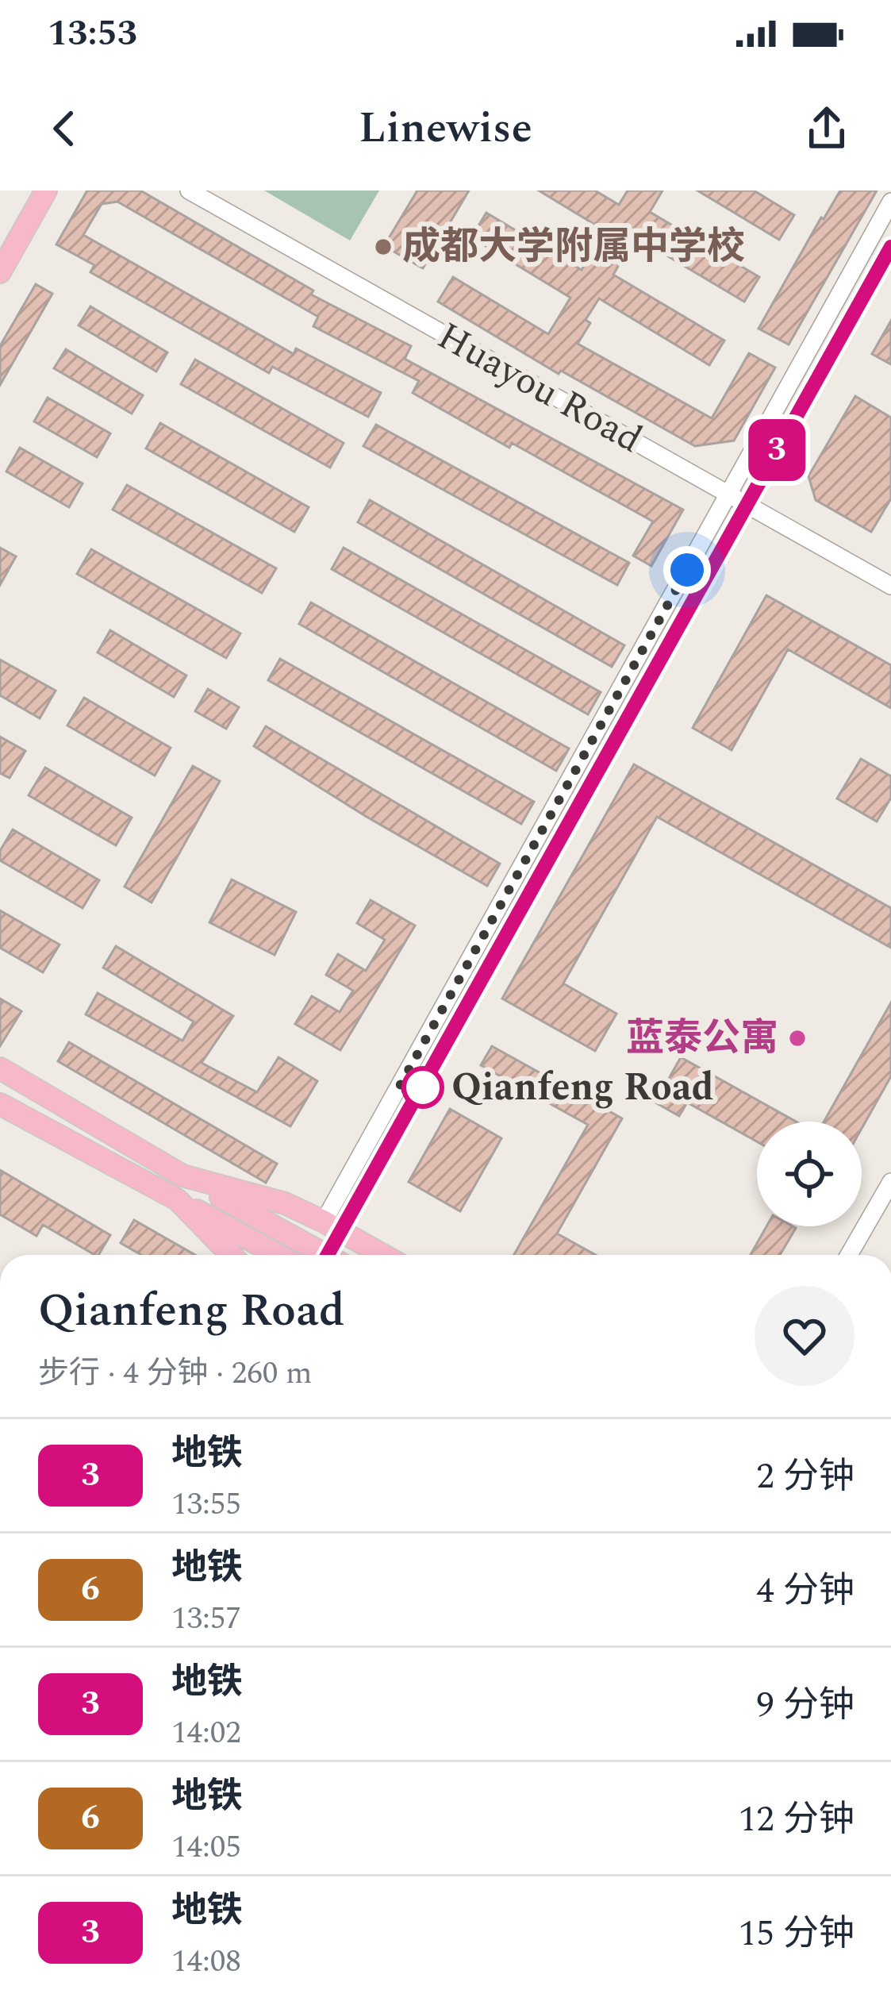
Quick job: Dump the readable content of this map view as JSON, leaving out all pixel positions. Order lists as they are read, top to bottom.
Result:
{
  "streets": {
    "street": ["Huayou Road"]
  },
  "places": ["成都大学附属中学校", "蓝泰公寓", "Qianfeng Road"],
  "lines": ["metro line 3"],
  "page": {
    "status": "13:53",
    "header": "Linewise",
    "on_map": "3",
    "heading": ["Qianfeng Road", "步行 · 4 分钟 · 260 m"],
    "list": [
      {
        "mark": "3",
        "name": "地铁",
        "note": "13:55",
        "value": "2 分钟"
      },
      {
        "mark": "6",
        "name": "地铁",
        "note": "13:57",
        "value": "4 分钟"
      },
      {
        "mark": "3",
        "name": "地铁",
        "note": "14:02",
        "value": "9 分钟"
      },
      {
        "mark": "6",
        "name": "地铁",
        "note": "14:05",
        "value": "12 分钟"
      },
      {
        "mark": "3",
        "name": "地铁",
        "note": "14:08",
        "value": "15 分钟"
      }
    ]
  }
}
